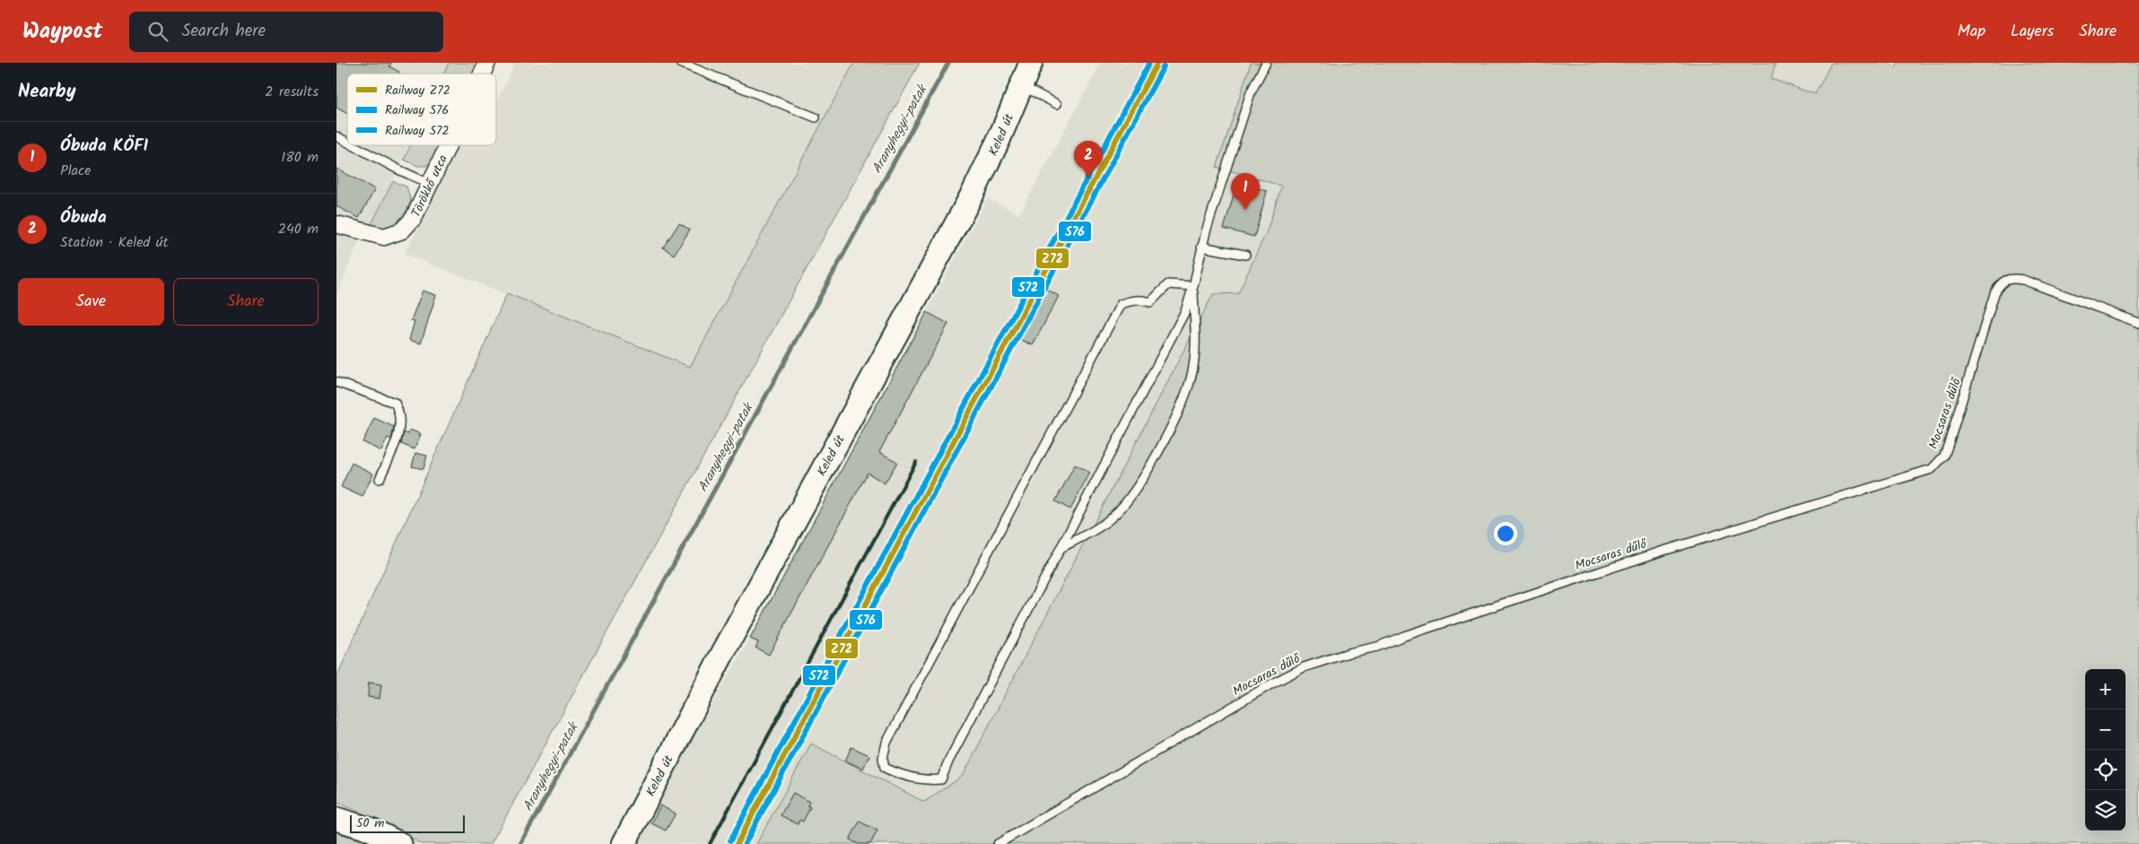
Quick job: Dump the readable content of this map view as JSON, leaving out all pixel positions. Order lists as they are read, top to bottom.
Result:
{
  "streets": {
    "street": ["Keled út", "Törökkő utca"],
    "lane": ["Mocsaras dűlő"]
  },
  "water": ["Aranyhegyi-patak"],
  "lines": ["rail line Z72", "rail line S72", "rail line S76"],
  "legend": ["Railway Z72", "Railway S76", "Railway S72"],
  "scale_bar": "50 m",
  "page": {
    "header": "Waypost",
    "search": "Search here",
    "nav": ["Map", "Layers", "Share"],
    "heading": ["Nearby", "2 results"],
    "list": [
      {
        "mark": "1",
        "name": "Óbuda KÖFI",
        "note": "Place",
        "value": "180 m"
      },
      {
        "mark": "2",
        "name": "Óbuda",
        "note": "Station · Keled út",
        "value": "240 m"
      }
    ],
    "pins": ["2", "1"],
    "buttons": ["Save", "Share"],
    "map_buttons": ["+", "−"],
    "scale": "50 m"
  }
}
